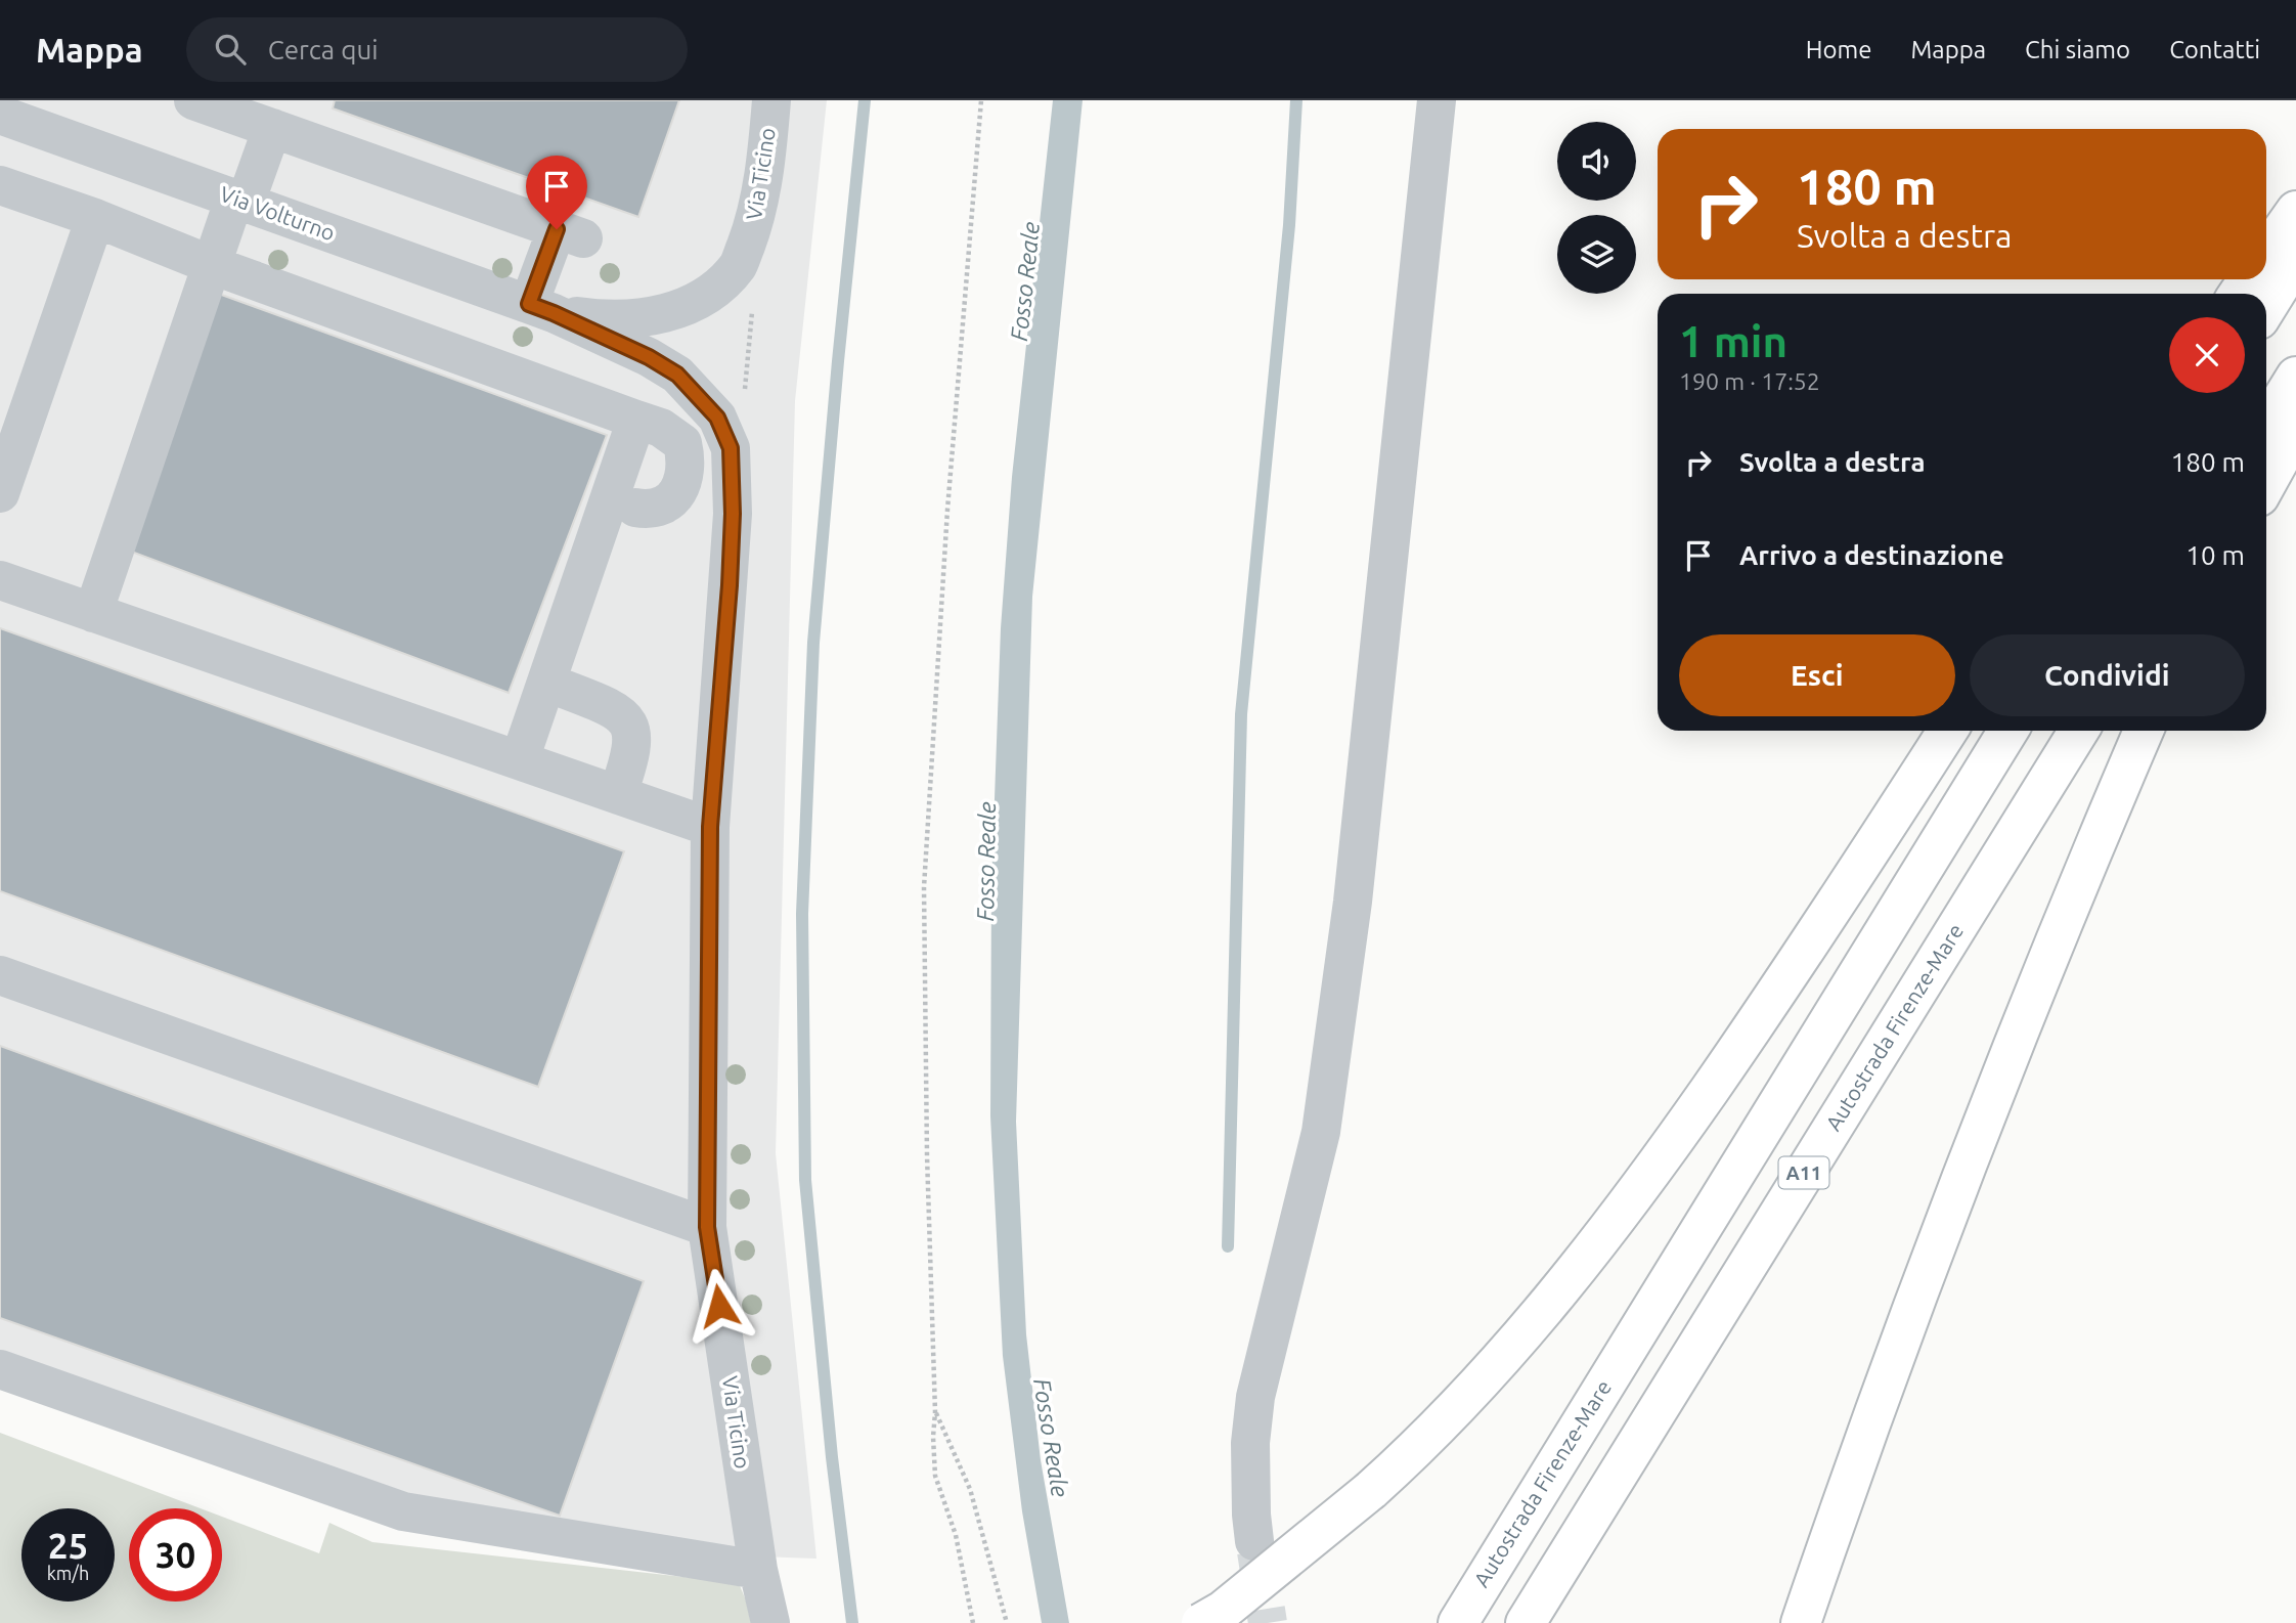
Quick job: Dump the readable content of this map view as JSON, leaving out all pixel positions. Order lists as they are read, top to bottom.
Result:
{
  "streets": {
    "highway": ["Autostrada Firenze-Mare", "A11"],
    "street": ["Via Ticino", "Via Volturno"]
  },
  "crossings": [
    ["Via Ticino", "Via Volturno"]
  ],
  "water": ["Fosso Reale"],
  "page": {
    "header": "Mappa",
    "search": "Cerca qui",
    "nav": [
      "Home",
      "Mappa",
      "Chi siamo",
      "Contatti"
    ],
    "turn": ["180 m", "Svolta a destra"],
    "heading": ["1 min", "190 m · 17:52"],
    "list": [
      {
        "name": "Svolta a destra",
        "value": "180 m"
      },
      {
        "name": "Arrivo a destinazione",
        "value": "10 m"
      }
    ],
    "buttons": ["Esci", "Condividi"],
    "speed": "25 km/h",
    "limit": "30"
  }
}
